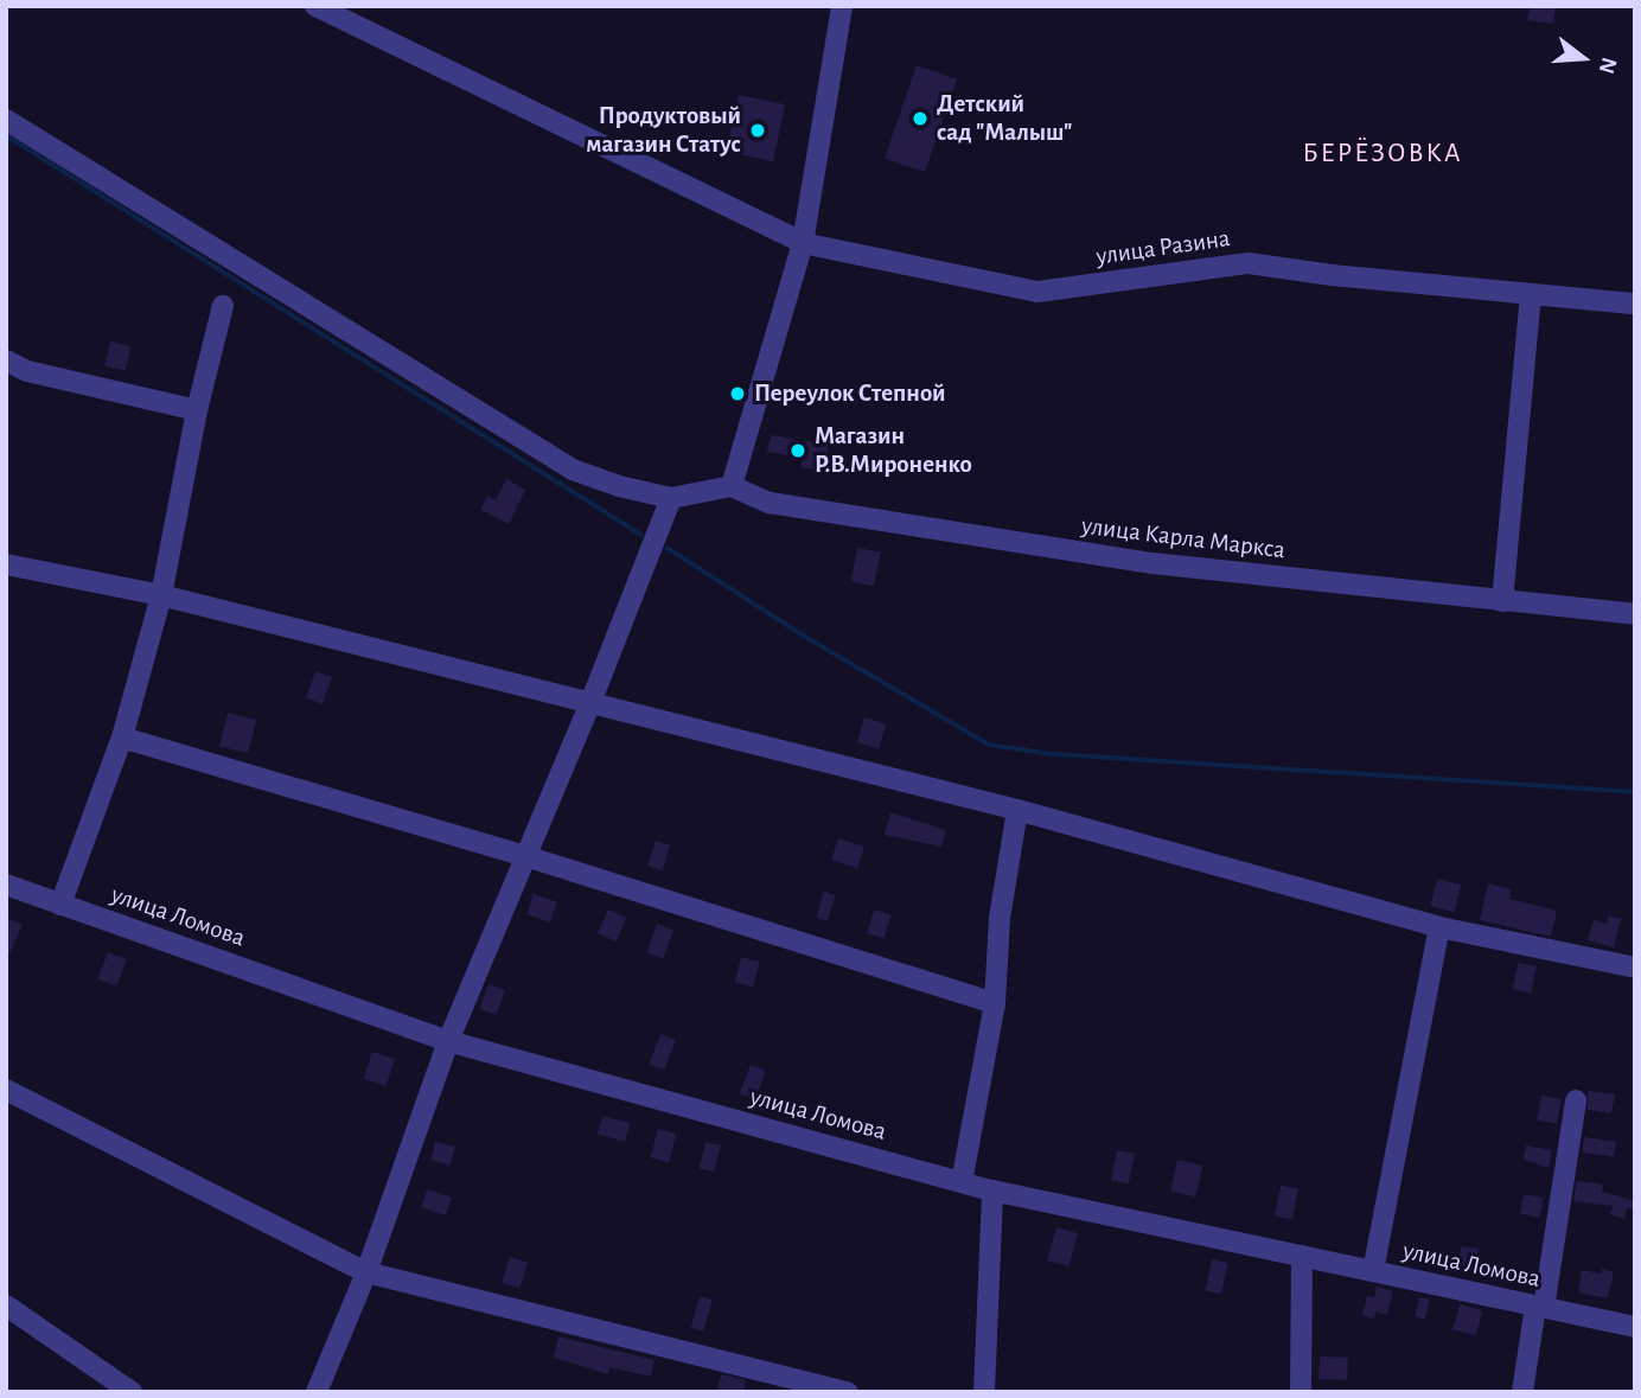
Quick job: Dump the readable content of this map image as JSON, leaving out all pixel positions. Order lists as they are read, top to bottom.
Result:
{
  "streets": {
    "street": ["улица Разина", "улица Карла Маркса", "улица Ломова"]
  },
  "districts": ["БЕРЁЗОВКА"],
  "places": [
    "Детский сад \"Малыш\"",
    "Продуктовый магазин Статус",
    "Переулок Степной",
    "Магазин Р.В.Мироненко"
  ],
  "north": "right"
}
